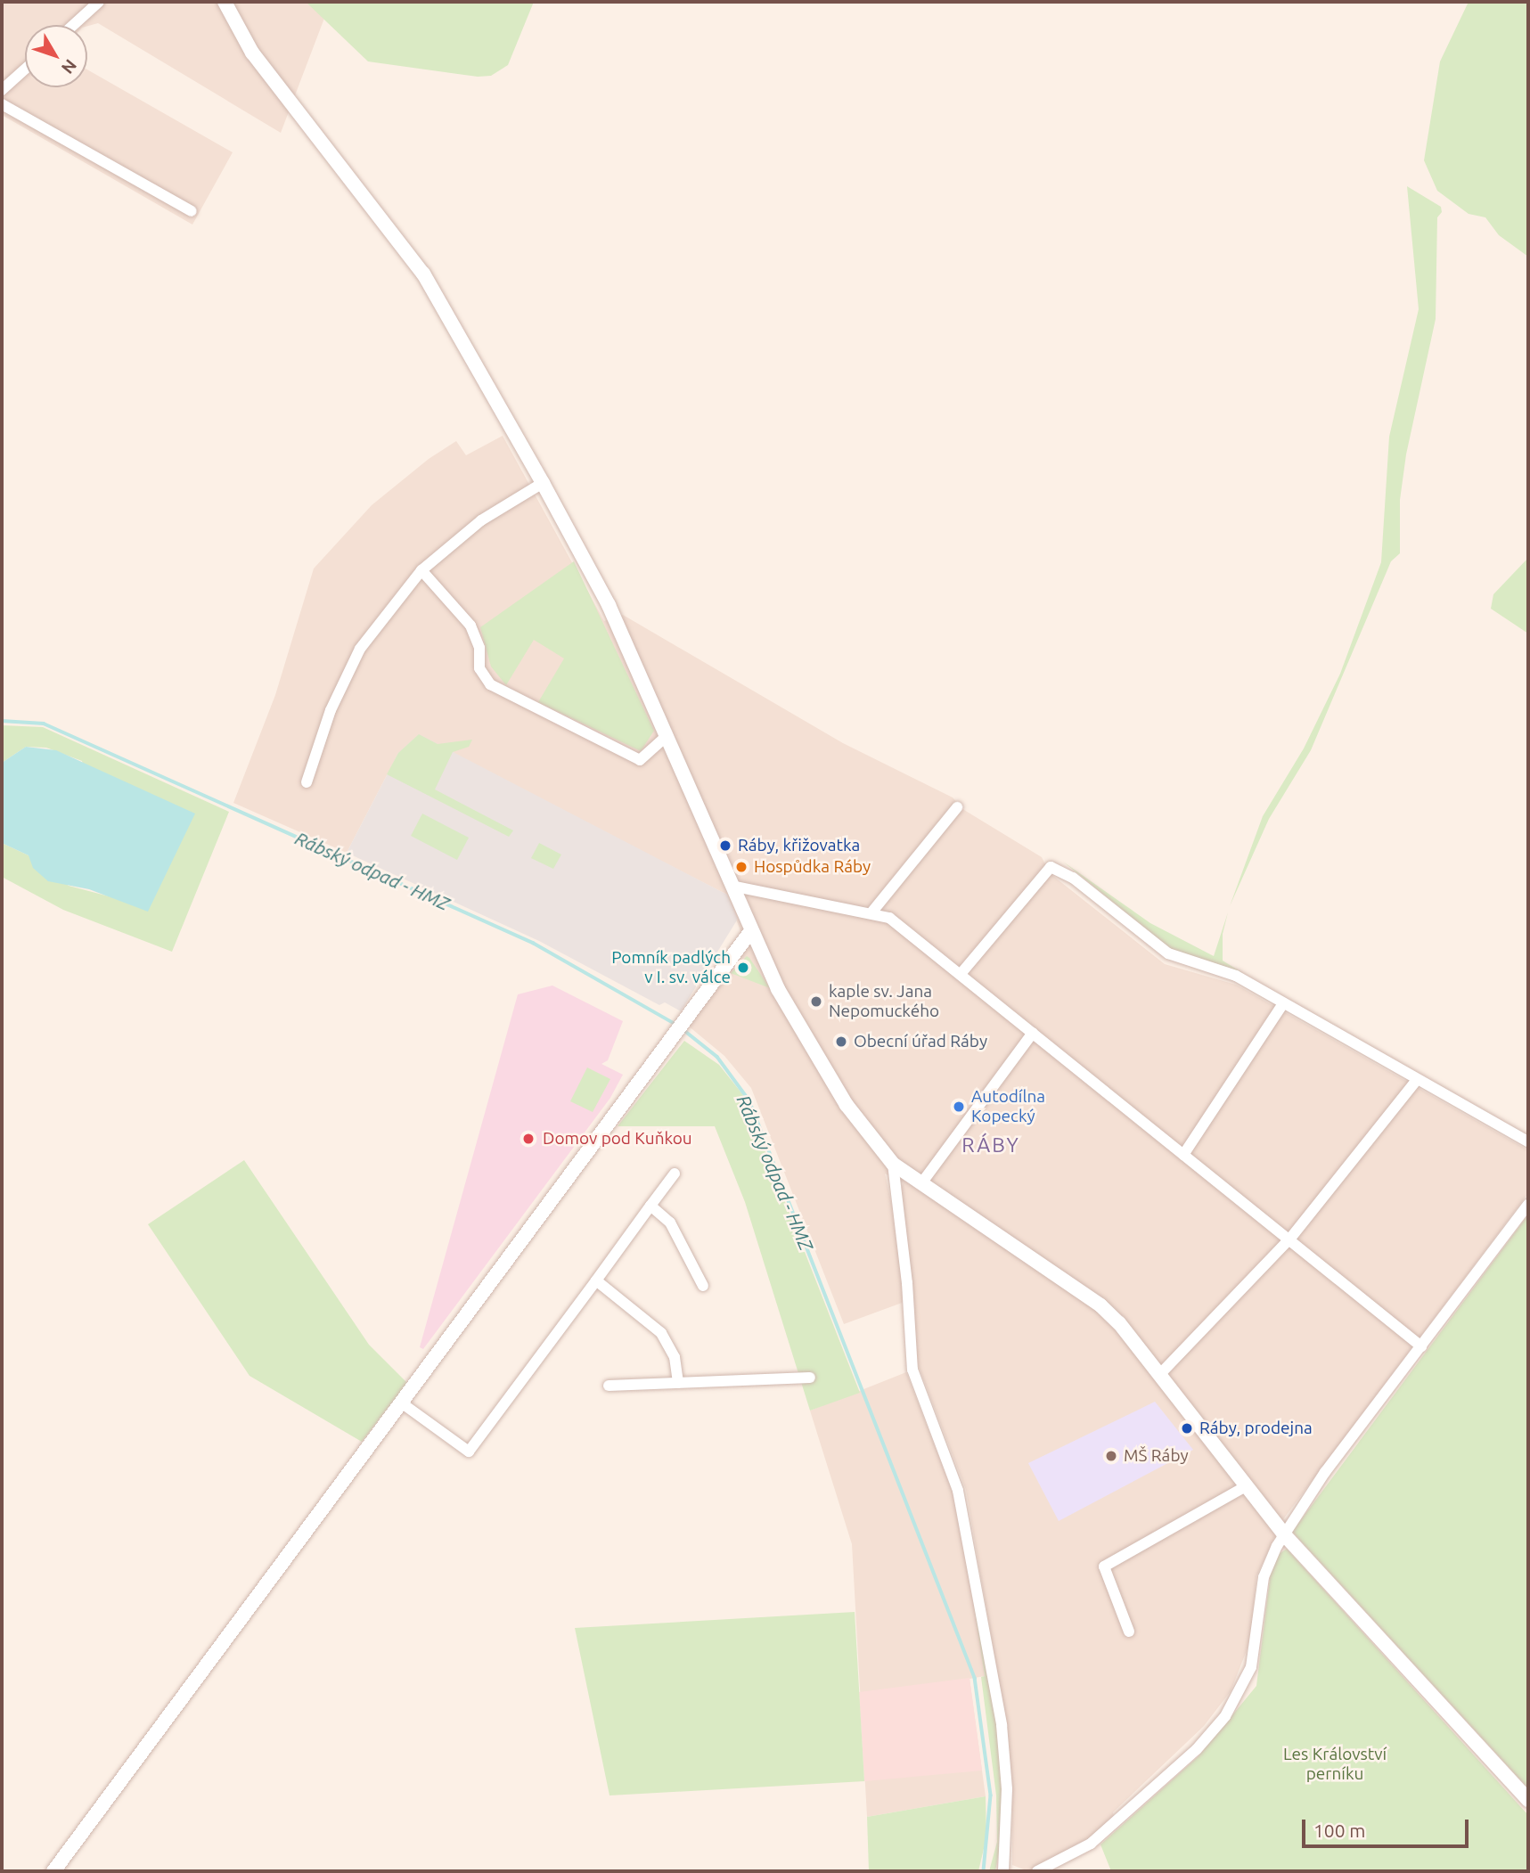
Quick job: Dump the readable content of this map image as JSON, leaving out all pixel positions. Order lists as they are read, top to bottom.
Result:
{
  "districts": ["RÁBY"],
  "water": ["Rábský odpad - HMZ"],
  "parks": ["Les Království perníku"],
  "places": [
    "Ráby, křižovatka",
    "Hospůdka Ráby",
    "Pomník padlých v I. sv. válce",
    "kaple sv. Jana Nepomuckého",
    "Obecní úřad Ráby",
    "Autodílna Kopecký",
    "Domov pod Kuňkou",
    "Ráby, prodejna",
    "MŠ Ráby"
  ],
  "scale_bar": "100 m",
  "north": "bottom right"
}
